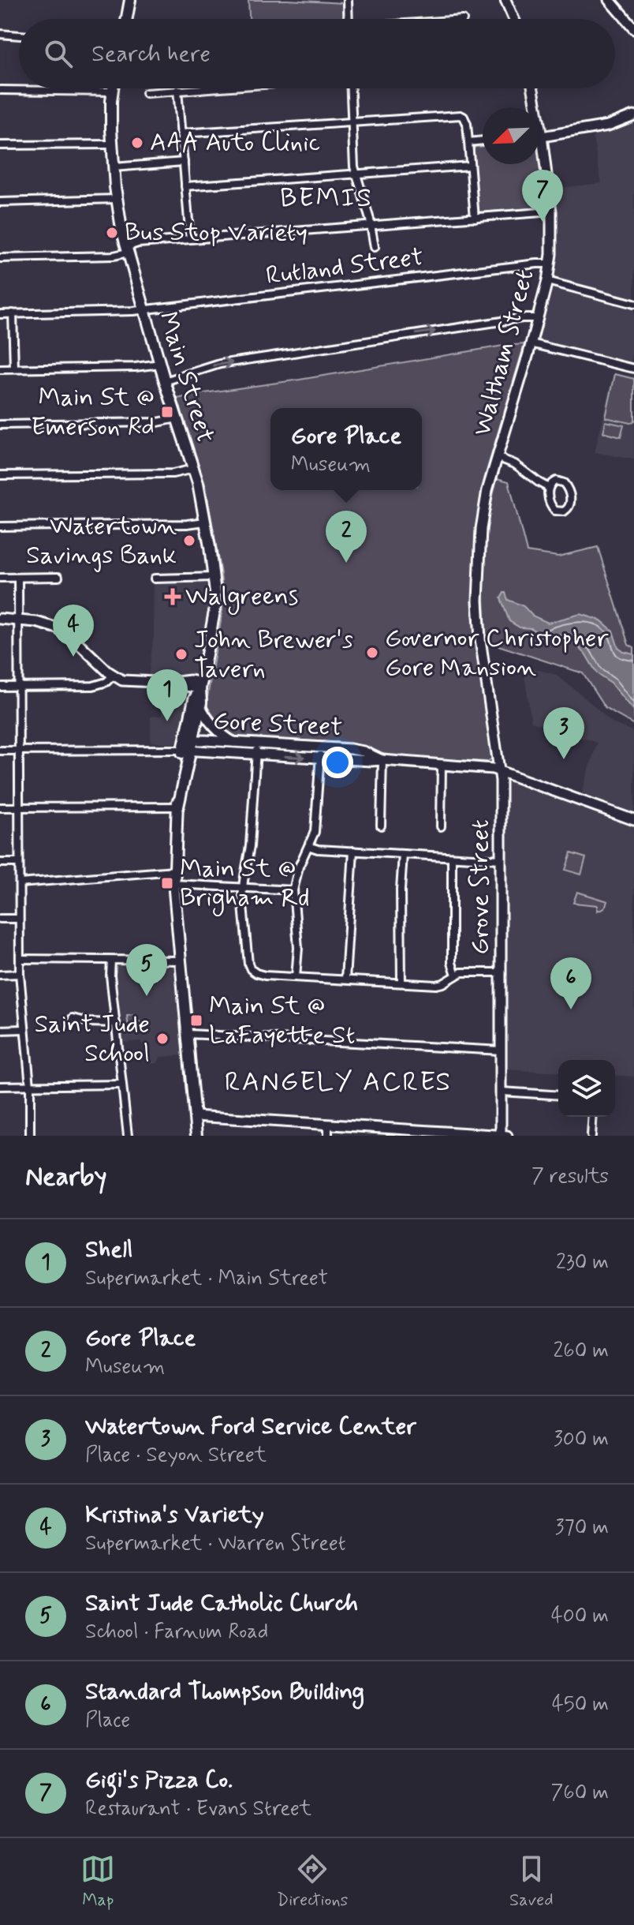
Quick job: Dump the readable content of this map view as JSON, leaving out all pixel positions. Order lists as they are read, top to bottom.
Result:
{
  "streets": {
    "main road": ["Main Street"],
    "street": [
      "Rutland Street",
      "Waltham Street",
      "Gore Street",
      "Grove Street"
    ]
  },
  "crossings": [
    ["Rutland Street", "Waltham Street"],
    ["Rutland Street", "Main Street"],
    ["Waltham Street", "Grove Street"],
    ["Main Street", "Gore Street"],
    ["Gore Street", "Grove Street"]
  ],
  "districts": ["BEMIS", "RANGELY ACRES"],
  "places": {
    "other": [
      "AAA Auto Clinic",
      "Bus Stop Variety",
      "Watertown Savings Bank",
      "Governor Christopher Gore Mansion",
      "John Brewer's Tavern",
      "Saint Jude School"
    ],
    "transit": ["Main St @ Emerson Rd", "Main St @ Brigham Rd", "Main St @ LaFayette St"],
    "health": ["Walgreens"]
  },
  "north": "bottom left",
  "page": {
    "search": "Search here",
    "pins": [
      "7",
      "2",
      "4",
      "1",
      "3",
      "5",
      "6"
    ],
    "popup": ["Gore Place", "Museum"],
    "heading": ["Nearby", "7 results"],
    "list": [
      {
        "mark": "1",
        "name": "Shell",
        "note": "Supermarket · Main Street",
        "value": "230 m"
      },
      {
        "mark": "2",
        "name": "Gore Place",
        "note": "Museum",
        "value": "260 m"
      },
      {
        "mark": "3",
        "name": "Watertown Ford Service Center",
        "note": "Place · Seyon Street",
        "value": "300 m"
      },
      {
        "mark": "4",
        "name": "Kristina's Variety",
        "note": "Supermarket · Warren Street",
        "value": "370 m"
      },
      {
        "mark": "5",
        "name": "Saint Jude Catholic Church",
        "note": "School · Farnum Road",
        "value": "400 m"
      },
      {
        "mark": "6",
        "name": "Standard Thompson Building",
        "note": "Place",
        "value": "450 m"
      },
      {
        "mark": "7",
        "name": "Gigi's Pizza Co.",
        "note": "Restaurant · Evans Street",
        "value": "760 m"
      }
    ],
    "nav": ["Map", "Directions", "Saved"]
  }
}
